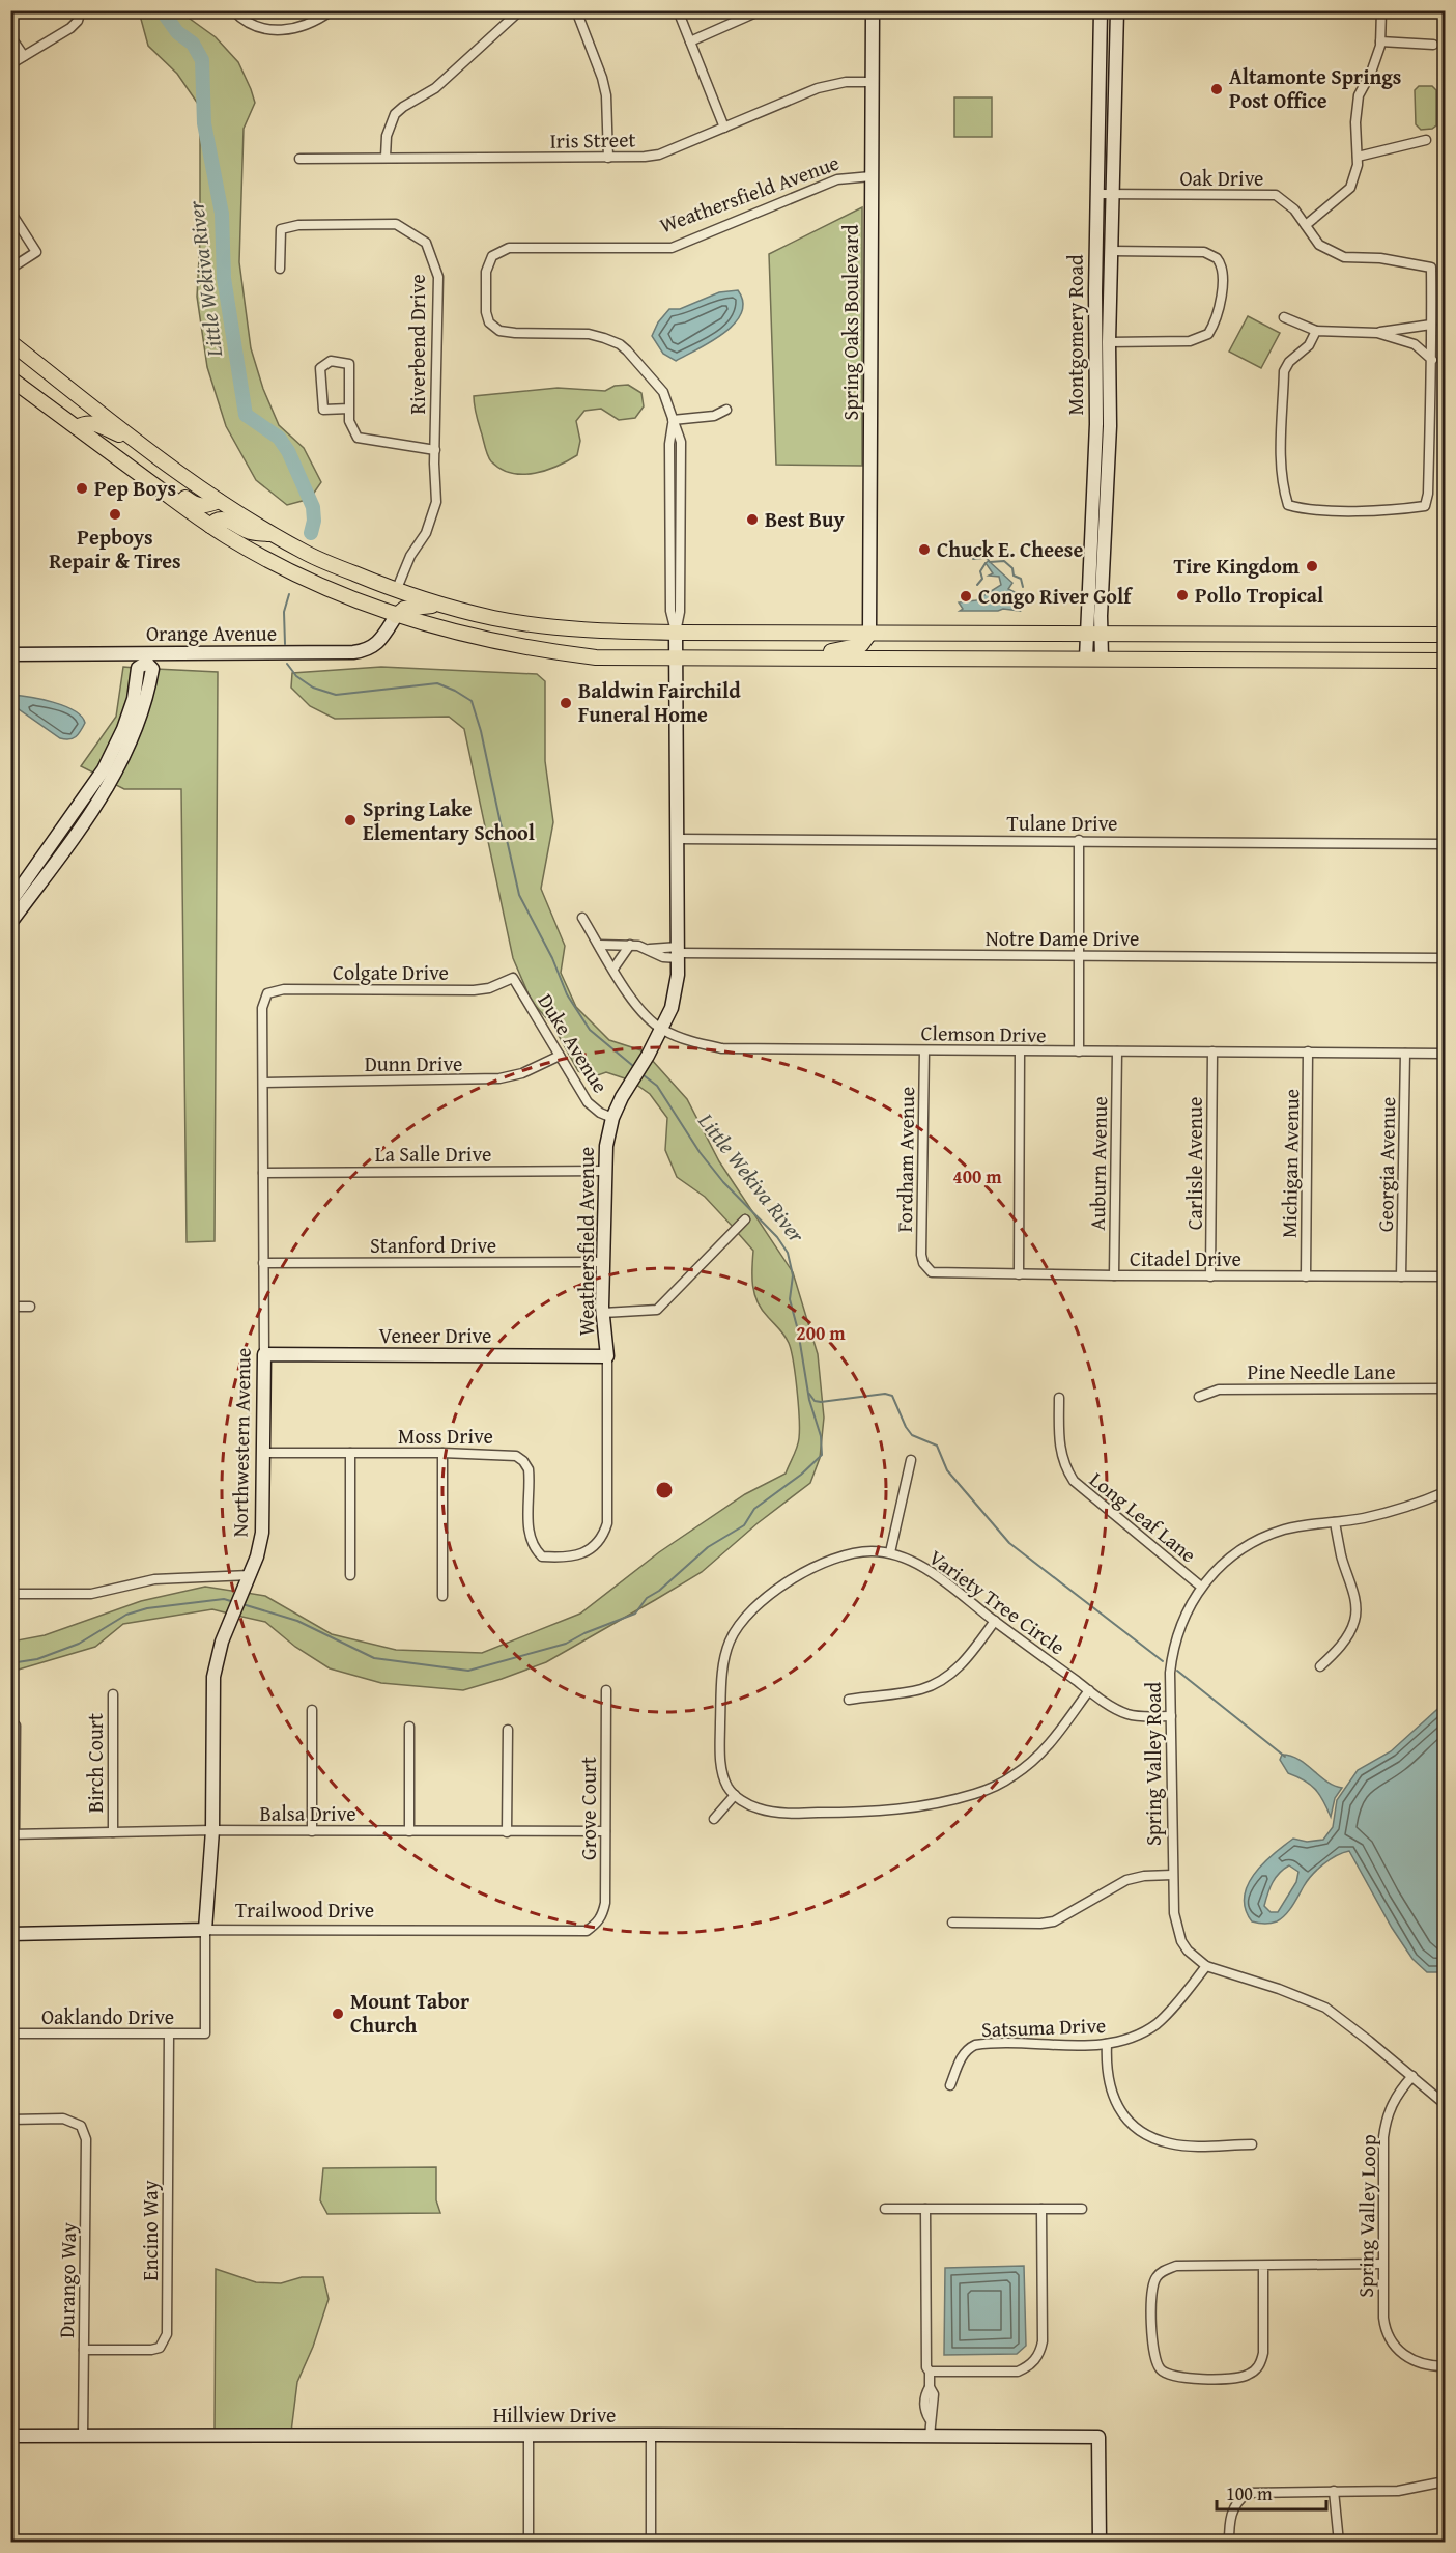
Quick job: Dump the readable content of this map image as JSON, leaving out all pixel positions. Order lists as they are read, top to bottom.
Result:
{
  "streets": {
    "street": [
      "Iris Street",
      "Oak Drive",
      "Weathersfield Avenue",
      "Spring Oaks Boulevard",
      "Montgomery Road",
      "Riverbend Drive",
      "Orange Avenue",
      "Tulane Drive",
      "Notre Dame Drive",
      "Colgate Drive",
      "Clemson Drive",
      "Duke Avenue",
      "Dunn Drive",
      "La Salle Drive",
      "Fordham Avenue",
      "Auburn Avenue",
      "Carlisle Avenue",
      "Michigan Avenue",
      "Georgia Avenue",
      "Stanford Drive",
      "Citadel Drive",
      "Veneer Drive",
      "Pine Needle Lane",
      "Moss Drive",
      "Northwestern Avenue",
      "Long Leaf Lane",
      "Variety Tree Circle",
      "Birch Court",
      "Spring Valley Road",
      "Grove Court",
      "Balsa Drive",
      "Trailwood Drive",
      "Oaklando Drive",
      "Satsuma Drive",
      "Spring Valley Loop",
      "Encino Way",
      "Durango Way",
      "Hillview Drive"
    ]
  },
  "crossings": [
    ["Iris Street", "Spring Oaks Boulevard"],
    ["Oak Drive", "Montgomery Road"],
    ["Weathersfield Avenue", "Spring Oaks Boulevard"],
    ["Weathersfield Avenue", "Tulane Drive"],
    ["Weathersfield Avenue", "Notre Dame Drive"],
    ["Weathersfield Avenue", "Clemson Drive"],
    ["Weathersfield Avenue", "Duke Avenue"],
    ["Weathersfield Avenue", "La Salle Drive"],
    ["Weathersfield Avenue", "Stanford Drive"],
    ["Weathersfield Avenue", "Veneer Drive"],
    ["Weathersfield Avenue", "Moss Drive"],
    ["Notre Dame Drive", "Clemson Drive"],
    ["Colgate Drive", "Duke Avenue"],
    ["Colgate Drive", "Northwestern Avenue"],
    ["Clemson Drive", "Fordham Avenue"],
    ["Clemson Drive", "Auburn Avenue"],
    ["Clemson Drive", "Carlisle Avenue"],
    ["Clemson Drive", "Michigan Avenue"],
    ["Clemson Drive", "Georgia Avenue"],
    ["Duke Avenue", "Dunn Drive"],
    ["Dunn Drive", "Northwestern Avenue"],
    ["La Salle Drive", "Northwestern Avenue"],
    ["Fordham Avenue", "Citadel Drive"],
    ["Auburn Avenue", "Citadel Drive"],
    ["Carlisle Avenue", "Citadel Drive"],
    ["Michigan Avenue", "Citadel Drive"],
    ["Georgia Avenue", "Citadel Drive"],
    ["Stanford Drive", "Northwestern Avenue"],
    ["Veneer Drive", "Northwestern Avenue"],
    ["Moss Drive", "Northwestern Avenue"],
    ["Northwestern Avenue", "Balsa Drive"],
    ["Northwestern Avenue", "Trailwood Drive"],
    ["Northwestern Avenue", "Oaklando Drive"],
    ["Long Leaf Lane", "Spring Valley Road"],
    ["Variety Tree Circle", "Spring Valley Road"],
    ["Birch Court", "Balsa Drive"],
    ["Spring Valley Road", "Satsuma Drive"],
    ["Spring Valley Road", "Spring Valley Loop"],
    ["Grove Court", "Balsa Drive"],
    ["Grove Court", "Trailwood Drive"],
    ["Oaklando Drive", "Encino Way"],
    ["Encino Way", "Durango Way"],
    ["Durango Way", "Hillview Drive"]
  ],
  "water": ["Little Wekiva River"],
  "places": [
    "Altamonte Springs Post Office",
    "Pep Boys",
    "Pepboys Repair & Tires",
    "Best Buy",
    "Chuck E. Cheese",
    "Tire Kingdom",
    "Pollo Tropical",
    "Congo River Golf",
    "Baldwin Fairchild Funeral Home",
    "Spring Lake Elementary School",
    "Mount Tabor Church"
  ],
  "scale_bar": "100 m",
  "rings": ["400 m", "200 m"]
}
